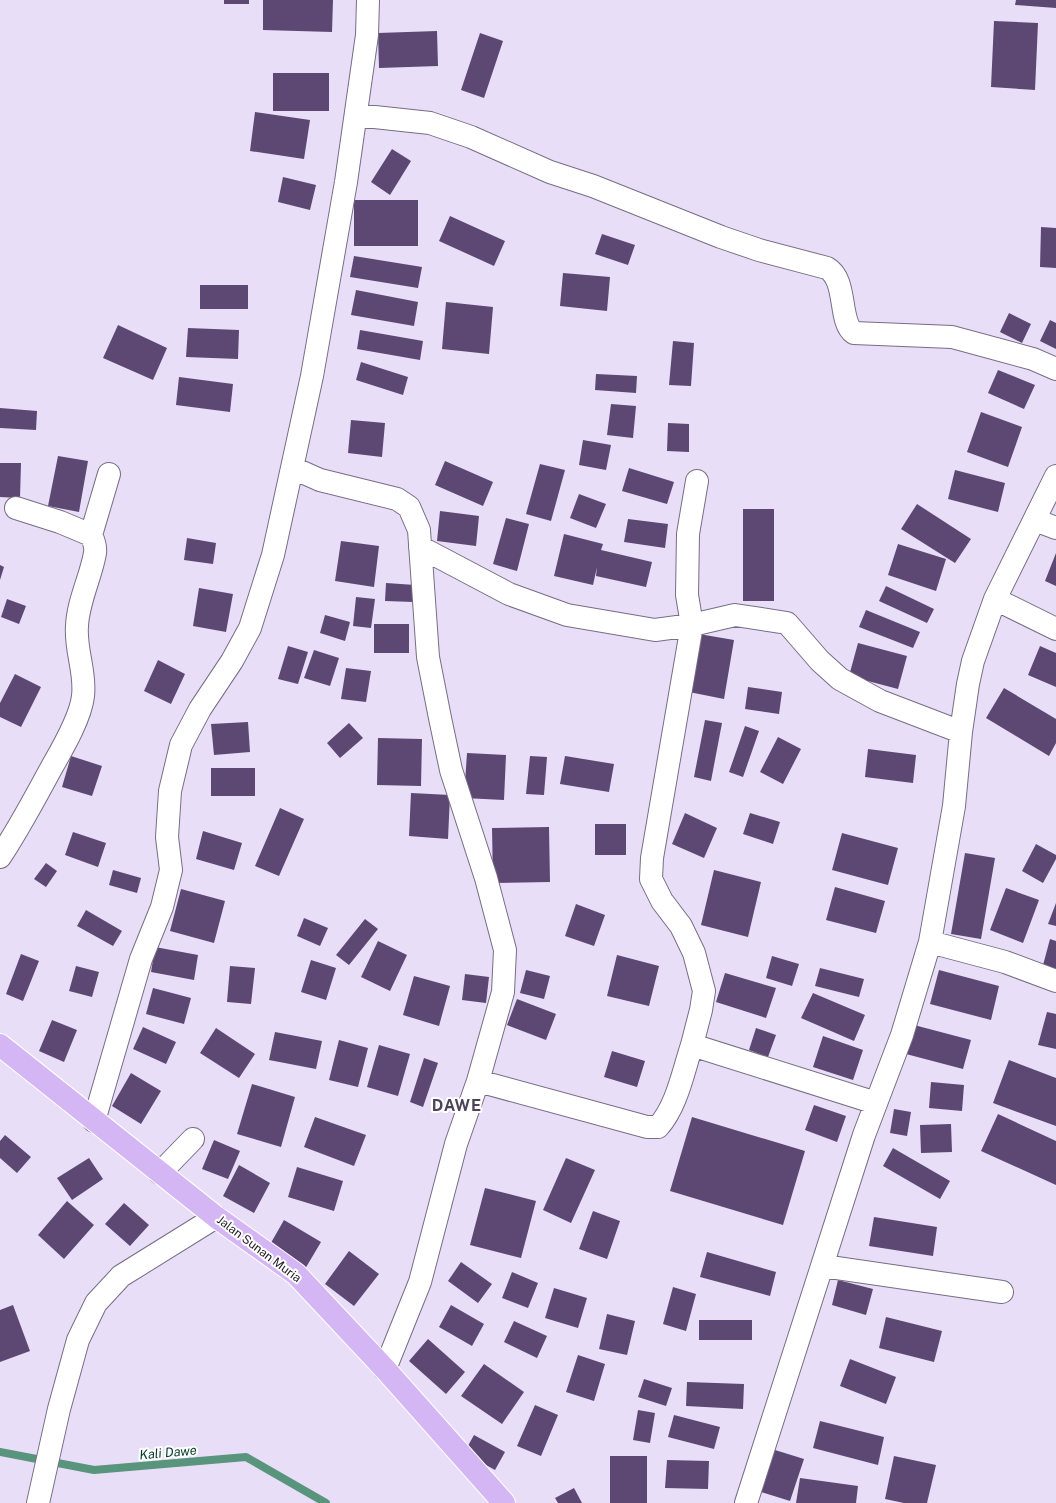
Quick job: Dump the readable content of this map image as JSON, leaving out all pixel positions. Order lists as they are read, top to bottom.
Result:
{
  "streets": {
    "main road": ["Jalan Sunan Muria"]
  },
  "districts": ["DAWE"],
  "water": ["Kali Dawe"]
}
